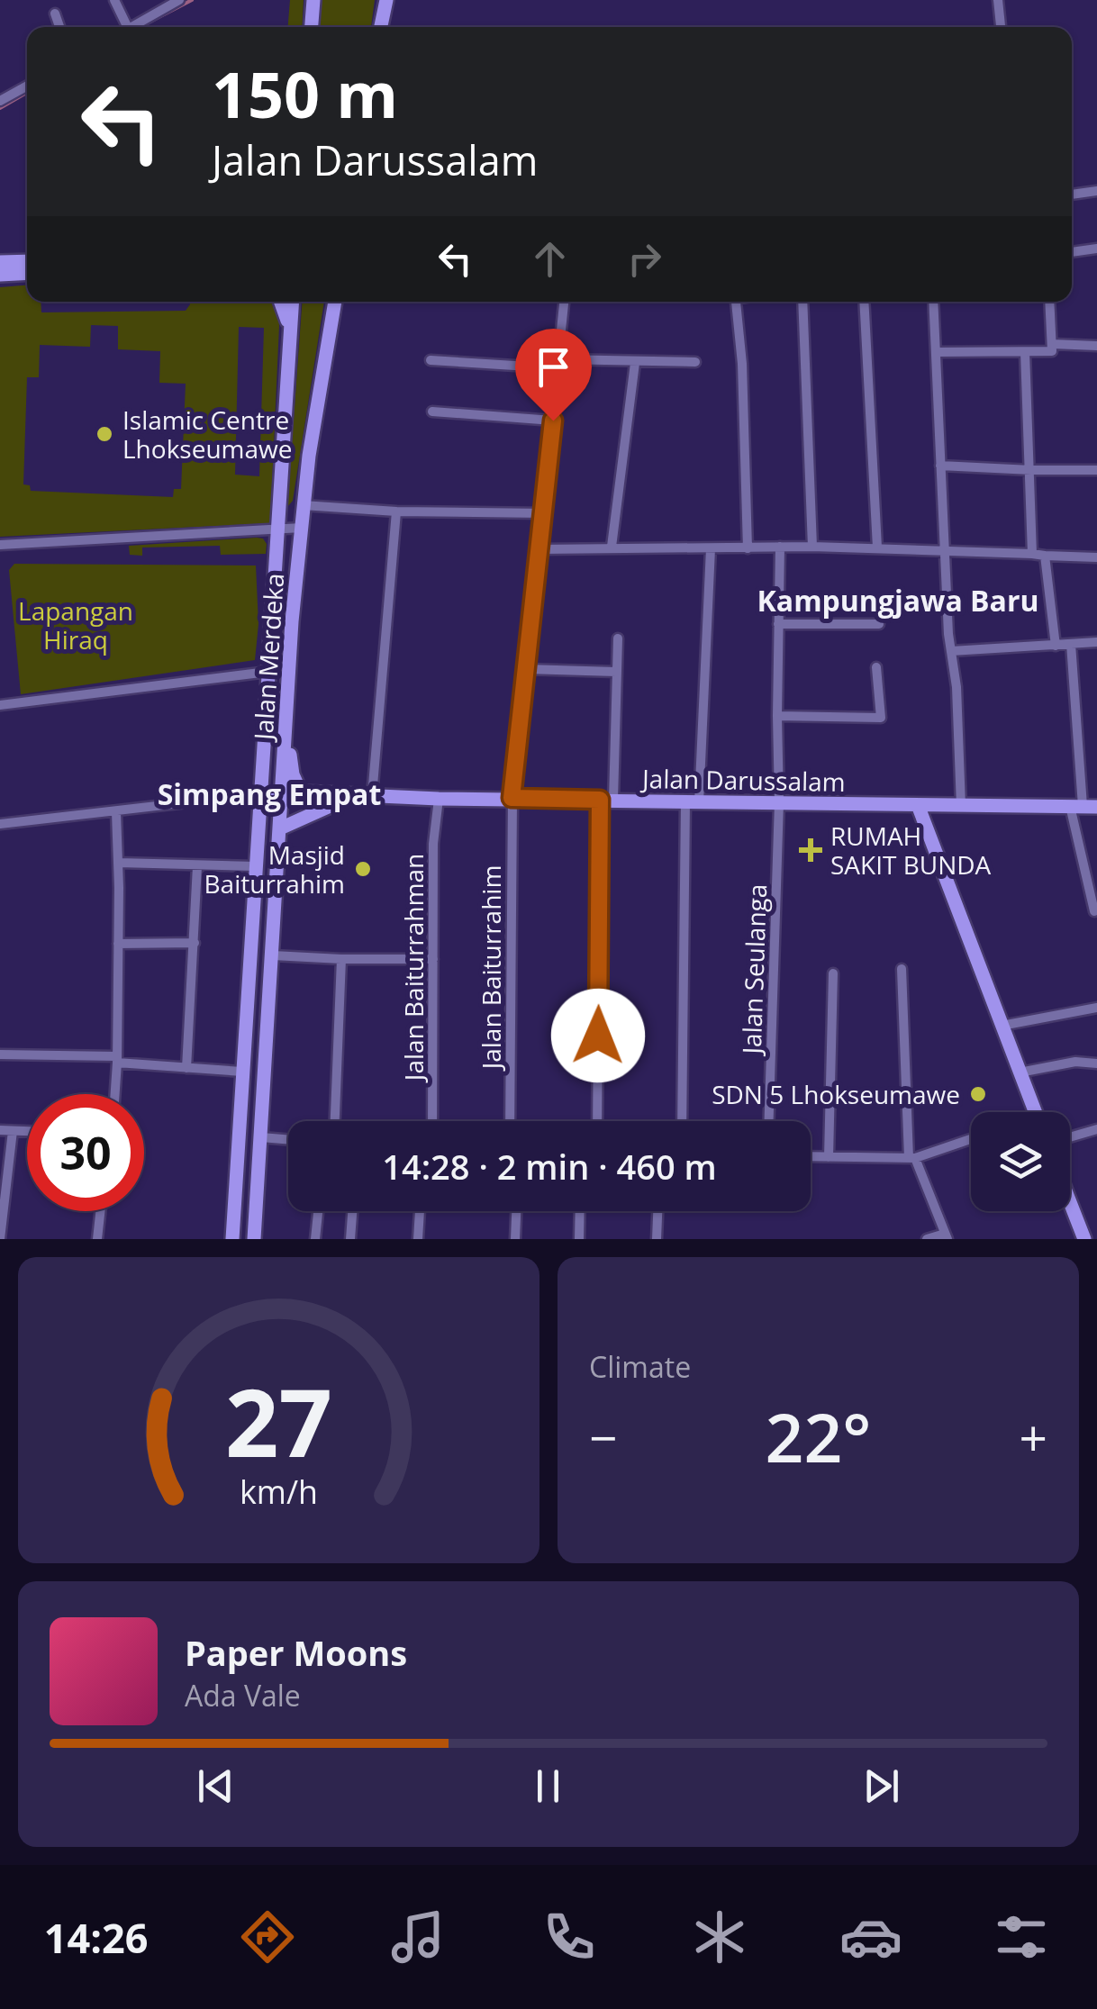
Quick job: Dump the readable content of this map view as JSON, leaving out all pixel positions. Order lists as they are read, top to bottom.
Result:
{
  "streets": {
    "main road": ["Jalan Merdeka", "Jalan Darussalam"],
    "street": ["Jalan Baiturrahman", "Jalan Baiturrahim", "Jalan Seulanga"]
  },
  "crossings": [
    ["Jalan Merdeka", "Jalan Darussalam"],
    ["Jalan Darussalam", "Jalan Baiturrahman"],
    ["Jalan Darussalam", "Jalan Baiturrahim"],
    ["Jalan Darussalam", "Jalan Seulanga"]
  ],
  "districts": ["Kampungjawa Baru", "Simpang Empat"],
  "parks": ["Lapangan Hiraq"],
  "places": {
    "other": ["Islamic Centre Lhokseumawe", "Masjid Baiturrahim", "SDN 5 Lhokseumawe"],
    "health": ["RUMAH SAKIT BUNDA"]
  },
  "page": {
    "turn": ["150 m", "Jalan Darussalam"],
    "limit": "30",
    "trip": "14:28 · 2 min · 460 m",
    "tile": "Climate",
    "heat": ["−", "22°", "+"],
    "song": ["Paper Moons", "Ada Vale"],
    "tabs": "14:26",
    "gauge": ["27", "km/h"]
  }
}
